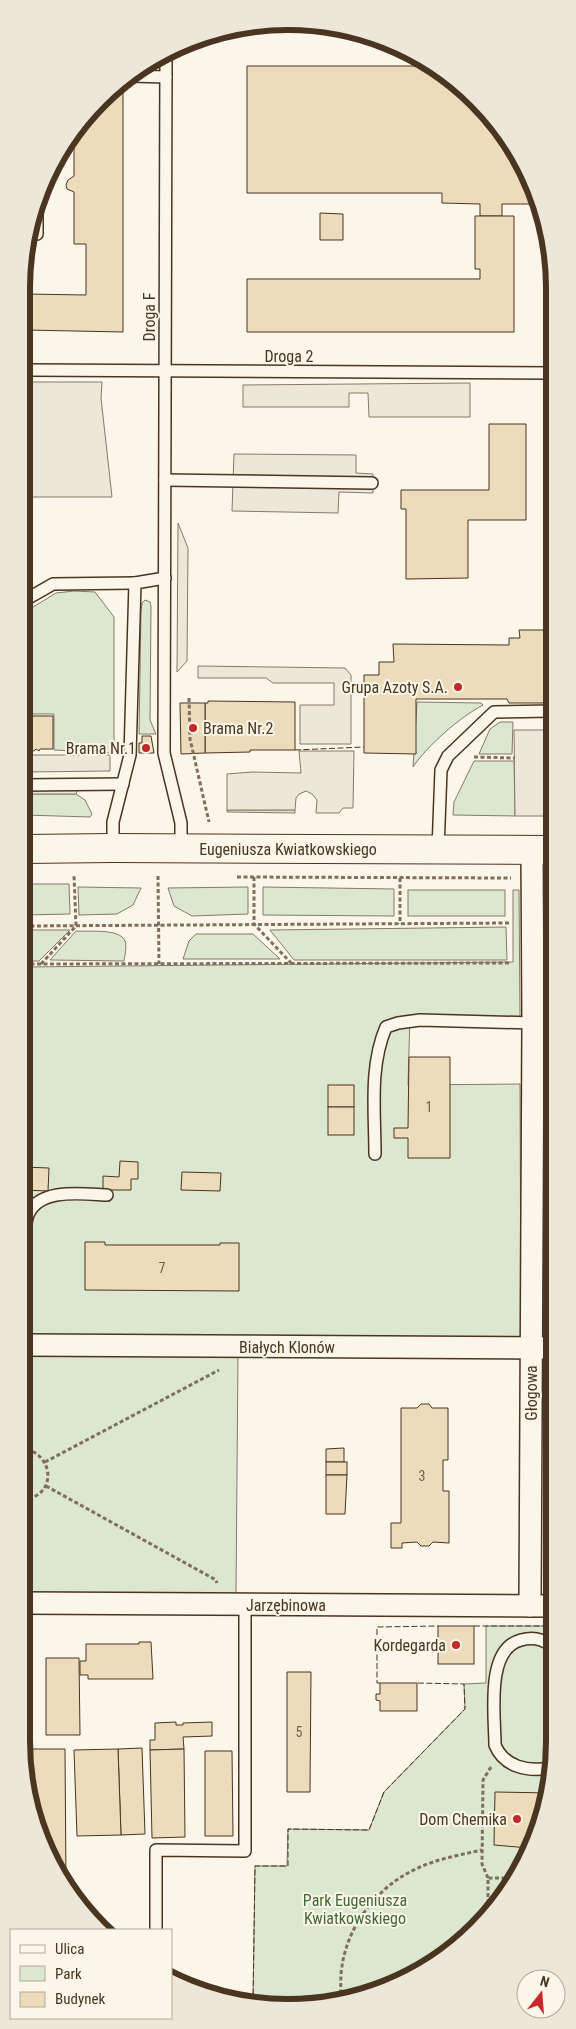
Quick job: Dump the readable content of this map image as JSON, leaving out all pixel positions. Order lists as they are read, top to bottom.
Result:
{
  "streets": {
    "main road": ["Eugeniusza Kwiatkowskiego"],
    "street": ["Białych Klonów", "Głogowa", "Jarzębinowa"],
    "lane": ["Droga F", "Droga 2"]
  },
  "crossings": [
    ["Droga F", "Droga 2"],
    ["Droga F", "Eugeniusza Kwiatkowskiego"],
    ["Eugeniusza Kwiatkowskiego", "Głogowa"],
    ["Białych Klonów", "Głogowa"],
    ["Głogowa", "Jarzębinowa"]
  ],
  "parks": ["Park Eugeniusza Kwiatkowskiego"],
  "places": [
    "Grupa Azoty S.A.",
    "Brama Nr.2",
    "Brama Nr.1",
    "Kordegarda",
    "Dom Chemika"
  ],
  "house_numbers": [
    "1",
    "7",
    "3",
    "5"
  ],
  "legend": ["Ulica", "Park", "Budynek"],
  "north": "top"
}
